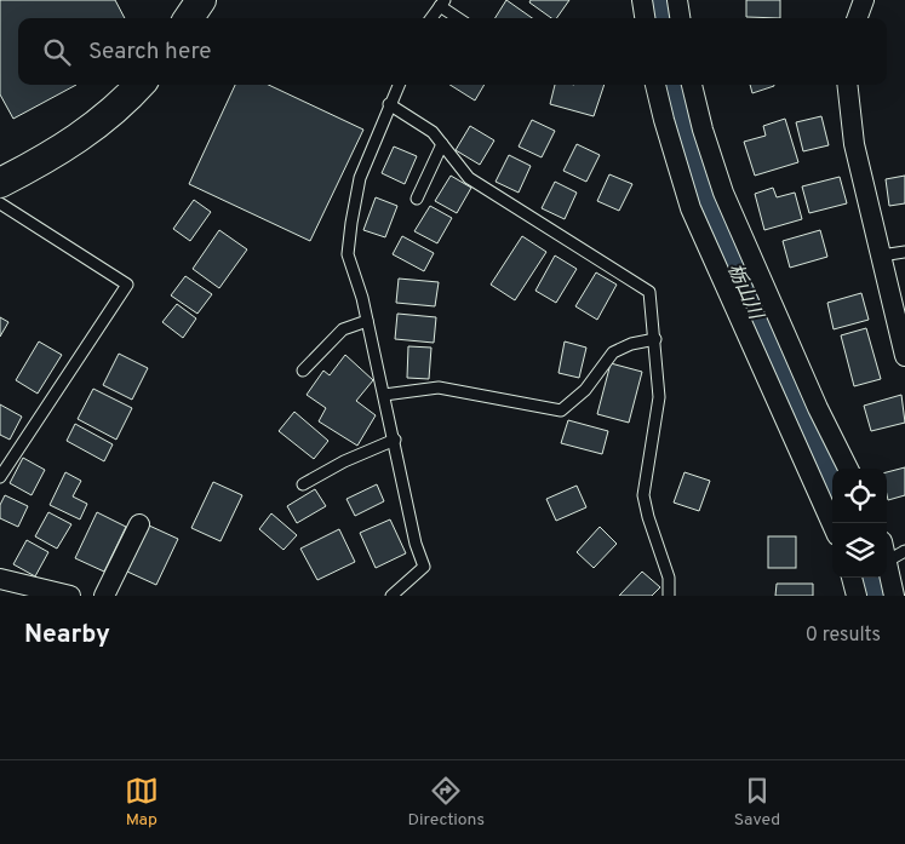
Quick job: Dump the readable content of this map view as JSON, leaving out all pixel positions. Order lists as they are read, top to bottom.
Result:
{
  "water": ["栃山川"],
  "page": {
    "search": "Search here",
    "heading": ["Nearby", "0 results"],
    "nav": ["Map", "Directions", "Saved"]
  }
}
